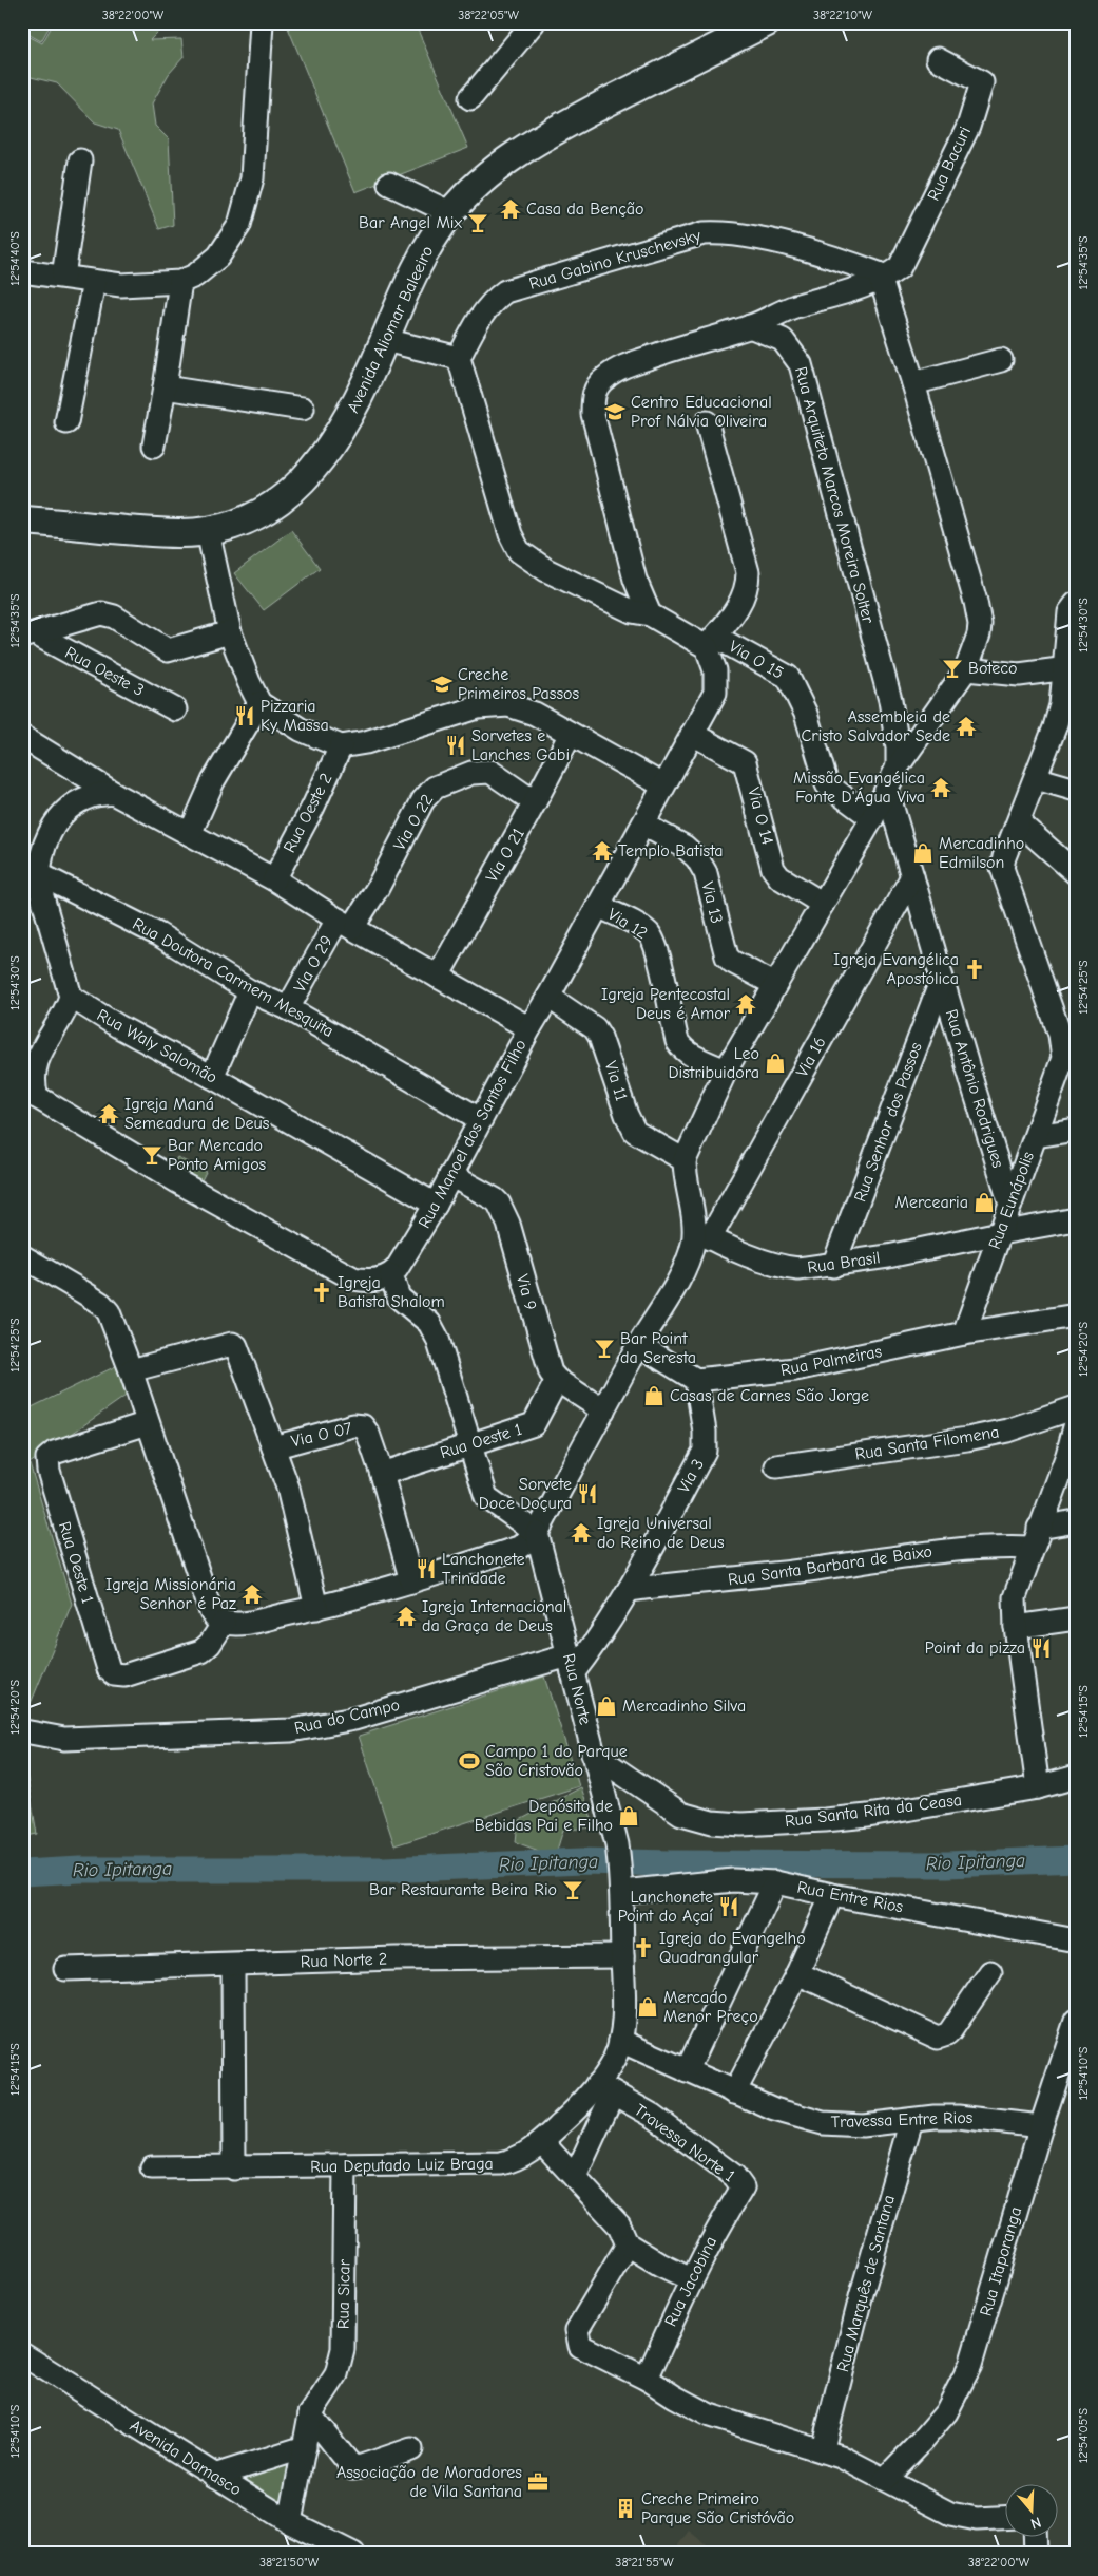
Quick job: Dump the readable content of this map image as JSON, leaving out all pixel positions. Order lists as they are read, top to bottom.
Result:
{
  "streets": {
    "main road": ["Avenida Aliomar Baleeiro"],
    "street": [
      "Rua Bacuri",
      "Rua Gabino Kruschevsky",
      "Rua Arquiteto Marcos Moreira Solter",
      "Via O 15",
      "Rua Oeste 3",
      "Rua Oeste 2",
      "Via O 14",
      "Via O 22",
      "Via O 21",
      "Via 13",
      "Via 12",
      "Via O 29",
      "Rua Doutora Carmem Mesquita",
      "Rua Waly Salomão",
      "Via 16",
      "Via 11",
      "Rua Antônio Rodrigues",
      "Rua Senhor dos Passos",
      "Rua Manoel dos Santos Filho",
      "Rua Eunápolis",
      "Rua Brasil",
      "Via 9",
      "Rua Palmeiras",
      "Via O 07",
      "Rua Oeste 1",
      "Rua Santa Filomena",
      "Via 3",
      "Rua Santa Barbara de Baixo",
      "Rua Norte",
      "Rua do Campo",
      "Rua Santa Rita da Ceasa",
      "Rua Entre Rios",
      "Rua Norte 2",
      "Travessa Entre Rios",
      "Travessa Norte 1",
      "Rua Deputado Luiz Braga",
      "Rua Itaporanga",
      "Rua Jacobina",
      "Rua Marquês de Santana",
      "Rua Sicar",
      "Avenida Damasco"
    ]
  },
  "crossings": [
    ["Rua Bacuri", "Rua Gabino Kruschevsky"],
    ["Rua Bacuri", "Rua Arquiteto Marcos Moreira Solter"],
    ["Rua Gabino Kruschevsky", "Rua Arquiteto Marcos Moreira Solter"],
    ["Rua Arquiteto Marcos Moreira Solter", "Via O 15"],
    ["Rua Arquiteto Marcos Moreira Solter", "Via O 14"],
    ["Rua Arquiteto Marcos Moreira Solter", "Via 13"],
    ["Rua Arquiteto Marcos Moreira Solter", "Via 12"],
    ["Rua Arquiteto Marcos Moreira Solter", "Via 16"],
    ["Rua Arquiteto Marcos Moreira Solter", "Via 11"],
    ["Rua Arquiteto Marcos Moreira Solter", "Rua Antônio Rodrigues"],
    ["Rua Arquiteto Marcos Moreira Solter", "Rua Brasil"],
    ["Rua Arquiteto Marcos Moreira Solter", "Via 9"],
    ["Rua Arquiteto Marcos Moreira Solter", "Rua Norte"],
    ["Rua Oeste 2", "Rua Manoel dos Santos Filho"],
    ["Via O 22", "Via O 21"],
    ["Via O 22", "Via O 29"],
    ["Via O 22", "Rua Manoel dos Santos Filho"],
    ["Via O 21", "Rua Manoel dos Santos Filho"],
    ["Via O 29", "Rua Doutora Carmem Mesquita"],
    ["Via O 29", "Rua Manoel dos Santos Filho"],
    ["Rua Doutora Carmem Mesquita", "Rua Manoel dos Santos Filho"],
    ["Rua Waly Salomão", "Rua Manoel dos Santos Filho"],
    ["Via 16", "Rua Antônio Rodrigues"],
    ["Via 16", "Rua Brasil"],
    ["Rua Antônio Rodrigues", "Rua Senhor dos Passos"],
    ["Rua Antônio Rodrigues", "Rua Eunápolis"],
    ["Rua Senhor dos Passos", "Rua Brasil"],
    ["Rua Manoel dos Santos Filho", "Via 9"],
    ["Rua Eunápolis", "Rua Brasil"],
    ["Rua Eunápolis", "Rua Palmeiras"],
    ["Via 9", "Rua Oeste 1"],
    ["Rua Palmeiras", "Via 3"],
    ["Via O 07", "Rua Oeste 1"],
    ["Via 3", "Rua Santa Barbara de Baixo"],
    ["Via 3", "Rua Norte"],
    ["Via 3", "Rua do Campo"],
    ["Rua Norte", "Rua do Campo"],
    ["Rua Norte", "Rua Santa Rita da Ceasa"],
    ["Rua Norte", "Rua Deputado Luiz Braga"],
    ["Rua Santa Rita da Ceasa", "Rua Deputado Luiz Braga"],
    ["Rua Entre Rios", "Rua Deputado Luiz Braga"],
    ["Rua Norte 2", "Rua Deputado Luiz Braga"],
    ["Travessa Entre Rios", "Rua Deputado Luiz Braga"],
    ["Travessa Entre Rios", "Rua Itaporanga"],
    ["Travessa Entre Rios", "Rua Marquês de Santana"],
    ["Travessa Norte 1", "Rua Deputado Luiz Braga"],
    ["Travessa Norte 1", "Rua Jacobina"],
    ["Rua Deputado Luiz Braga", "Rua Sicar"]
  ],
  "water": ["Rio Ipitanga"],
  "places": {
    "temple": [
      "Casa da Benção",
      "Assembleia de Cristo Salvador Sede",
      "Missão Evangélica Fonte D'Água Viva",
      "Templo Batista",
      "Igreja Pentecostal Deus é Amor",
      "Igreja Maná Semeadura de Deus",
      "Igreja Universal do Reino de Deus",
      "Igreja Missionária Senhor é Paz",
      "Igreja Internacional da Graça de Deus"
    ],
    "bar": [
      "Bar Angel Mix",
      "Boteco",
      "Bar Mercado Ponto Amigos",
      "Bar Point da Seresta",
      "Bar Restaurante Beira Rio"
    ],
    "school or university": ["Centro Educacional Prof Nálvia Oliveira", "Creche Primeiros Passos"],
    "restaurant": [
      "Pizzaria Ky Massa",
      "Sorvetes e Lanches Gabi",
      "Sorvete Doce Doçura",
      "Lanchonete Trindade",
      "Point da pizza",
      "Lanchonete Point do Açaí"
    ],
    "shop": [
      "Mercadinho Edmilson",
      "Leo Distribuidora",
      "Mercearia",
      "Casas de Carnes São Jorge",
      "Mercadinho Silva",
      "Depósito de Bebidas Pai e Filho",
      "Mercado Menor Preço"
    ],
    "church": ["Igreja Evangélica Apostólica", "Igreja Batista Shalom", "Igreja do Evangelho Quadrangular"],
    "sports": ["Campo 1 do Parque São Cristovão"],
    "office": ["Associação de Moradores de Vila Santana"],
    "building": ["Creche Primeiro Parque São Cristóvão"]
  },
  "north": "bottom",
  "coordinates": [
    "38°22'00\"W",
    "38°22'05\"W",
    "38°22'10\"W",
    "12°54'40\"S",
    "12°54'35\"S",
    "12°54'30\"S",
    "12°54'25\"S",
    "12°54'20\"S",
    "12°54'15\"S",
    "12°54'10\"S",
    "12°54'05\"S",
    "38°21'50\"W",
    "38°21'55\"W"
  ]
}
